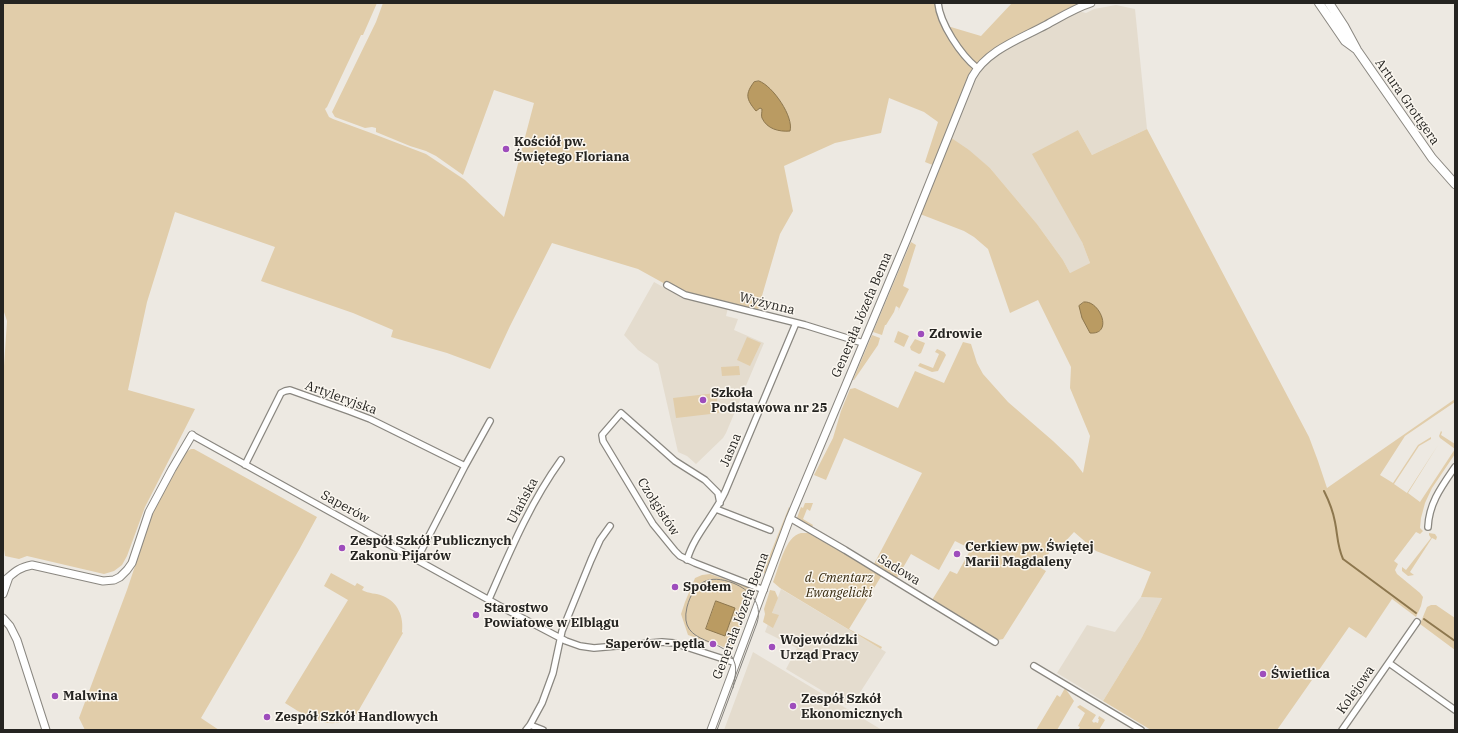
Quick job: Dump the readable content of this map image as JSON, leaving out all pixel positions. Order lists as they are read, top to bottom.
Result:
{
  "streets": {
    "main road": ["Artura Grottgera"],
    "street": [
      "Wyżynna",
      "Generała Józefa Bema",
      "Artyleryjska",
      "Jasna",
      "Ułańska",
      "Saperów",
      "Czołgistów",
      "Sadowa",
      "Kolejowa"
    ]
  },
  "crossings": [
    ["Wyżynna", "Generała Józefa Bema"],
    ["Wyżynna", "Jasna"],
    ["Generała Józefa Bema", "Saperów"],
    ["Generała Józefa Bema", "Czołgistów"],
    ["Generała Józefa Bema", "Sadowa"],
    ["Artyleryjska", "Saperów"],
    ["Jasna", "Czołgistów"],
    ["Ułańska", "Saperów"]
  ],
  "parks": ["d. Cmentarz Ewangelicki"],
  "places": [
    "Kościół pw. Świętego Floriana",
    "Zdrowie",
    "Szkoła Podstawowa nr 25",
    "Zespół Szkół Publicznych Zakonu Pijarów",
    "Cerkiew pw. Świętej Marii Magdaleny",
    "Społem",
    "Starostwo Powiatowe w Elblągu",
    "Saperów - pętla",
    "Wojewódzki Urząd Pracy",
    "Świetlica",
    "Malwina",
    "Zespół Szkół Ekonomicznych",
    "Zespół Szkół Handlowych"
  ]
}
